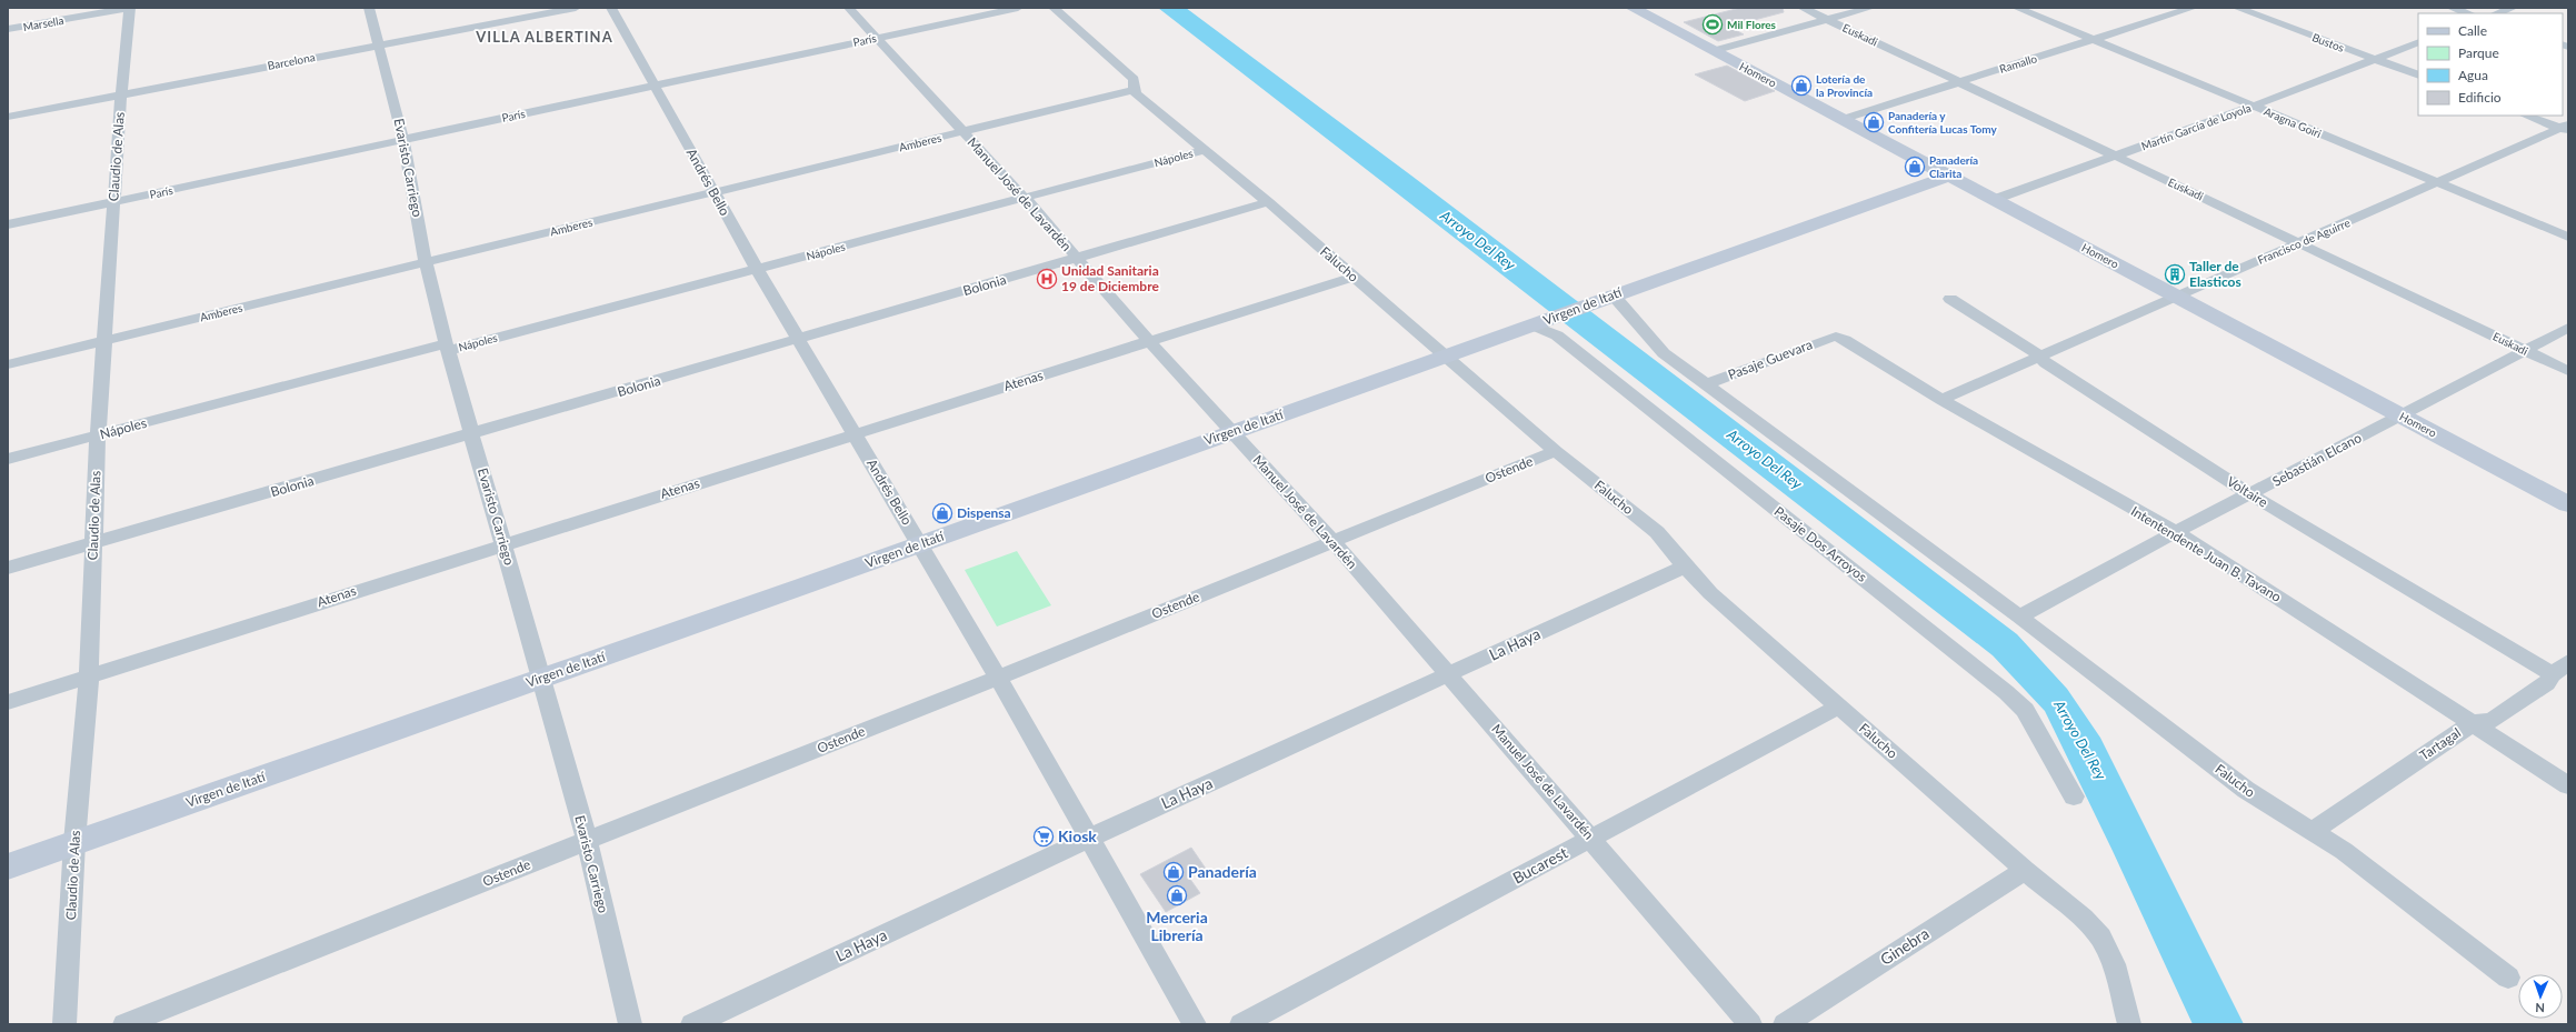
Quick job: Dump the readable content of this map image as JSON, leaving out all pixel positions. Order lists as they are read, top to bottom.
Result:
{
  "streets": {
    "street": [
      "Marsella",
      "Euskadi",
      "París",
      "Bustos",
      "Barcelona",
      "Ramallo",
      "Homero",
      "Aragna Goiri",
      "Martín García de Loyola",
      "Amberes",
      "Claudio de Alas",
      "Nápoles",
      "Evaristo Carriego",
      "Andrés Bello",
      "Manuel José de Lavardén",
      "Francisco de Aguirre",
      "Falucho",
      "Bolonia",
      "Virgen de Itatí",
      "Pasaje Guevara",
      "Atenas",
      "Sebastián Elcano",
      "Ostende",
      "Voltaire",
      "Pasaje Dos Arroyos",
      "Intentendente Juan B. Tavano",
      "La Haya",
      "Tartagal",
      "Bucarest",
      "Ginebra"
    ]
  },
  "crossings": [
    ["Marsella", "Claudio de Alas"],
    ["Euskadi", "Ramallo"],
    ["Euskadi", "Martín García de Loyola"],
    ["Euskadi", "Francisco de Aguirre"],
    ["Euskadi", "Sebastián Elcano"],
    ["París", "Claudio de Alas"],
    ["París", "Evaristo Carriego"],
    ["París", "Andrés Bello"],
    ["París", "Manuel José de Lavardén"],
    ["Bustos", "Martín García de Loyola"],
    ["Barcelona", "Claudio de Alas"],
    ["Barcelona", "Evaristo Carriego"],
    ["Ramallo", "Homero"],
    ["Ramallo", "Aragna Goiri"],
    ["Homero", "Martín García de Loyola"],
    ["Homero", "Francisco de Aguirre"],
    ["Homero", "Virgen de Itatí"],
    ["Homero", "Sebastián Elcano"],
    ["Aragna Goiri", "Martín García de Loyola"],
    ["Aragna Goiri", "Francisco de Aguirre"],
    ["Amberes", "Claudio de Alas"],
    ["Amberes", "Evaristo Carriego"],
    ["Amberes", "Andrés Bello"],
    ["Amberes", "Manuel José de Lavardén"],
    ["Amberes", "Falucho"],
    ["Claudio de Alas", "Nápoles"],
    ["Claudio de Alas", "Bolonia"],
    ["Claudio de Alas", "Virgen de Itatí"],
    ["Claudio de Alas", "Atenas"],
    ["Nápoles", "Evaristo Carriego"],
    ["Nápoles", "Andrés Bello"],
    ["Nápoles", "Manuel José de Lavardén"],
    ["Nápoles", "Falucho"],
    ["Evaristo Carriego", "Bolonia"],
    ["Evaristo Carriego", "Virgen de Itatí"],
    ["Evaristo Carriego", "Atenas"],
    ["Evaristo Carriego", "Ostende"],
    ["Andrés Bello", "Bolonia"],
    ["Andrés Bello", "Virgen de Itatí"],
    ["Andrés Bello", "Atenas"],
    ["Andrés Bello", "Ostende"],
    ["Andrés Bello", "La Haya"],
    ["Manuel José de Lavardén", "Bolonia"],
    ["Manuel José de Lavardén", "Virgen de Itatí"],
    ["Manuel José de Lavardén", "Atenas"],
    ["Manuel José de Lavardén", "Ostende"],
    ["Manuel José de Lavardén", "La Haya"],
    ["Manuel José de Lavardén", "Bucarest"],
    ["Francisco de Aguirre", "Voltaire"],
    ["Francisco de Aguirre", "Intentendente Juan B. Tavano"],
    ["Falucho", "Bolonia"],
    ["Falucho", "Virgen de Itatí"],
    ["Falucho", "Pasaje Guevara"],
    ["Falucho", "Atenas"],
    ["Falucho", "Sebastián Elcano"],
    ["Falucho", "Ostende"],
    ["Falucho", "La Haya"],
    ["Falucho", "Tartagal"],
    ["Falucho", "Bucarest"],
    ["Falucho", "Ginebra"],
    ["Virgen de Itatí", "Pasaje Dos Arroyos"],
    ["Pasaje Guevara", "Intentendente Juan B. Tavano"],
    ["Sebastián Elcano", "Voltaire"],
    ["Sebastián Elcano", "Intentendente Juan B. Tavano"],
    ["Voltaire", "Tartagal"],
    ["Intentendente Juan B. Tavano", "Tartagal"]
  ],
  "districts": ["VILLA ALBERTINA"],
  "water": ["Arroyo Del Rey"],
  "places": {
    "sports": ["Mil Flores"],
    "shop": [
      "Lotería de la Provincía",
      "Panadería y Confitería Lucas Tomy",
      "Panadería Clarita",
      "Dispensa",
      "Panadería",
      "Merceria Librería"
    ],
    "building": ["Taller de Elasticos"],
    "hospital": ["Unidad Sanitaria 19 de Diciembre"],
    "supermarket": ["Kiosk"]
  },
  "legend": [
    "Calle",
    "Parque",
    "Agua",
    "Edificio"
  ],
  "north": "bottom"
}
